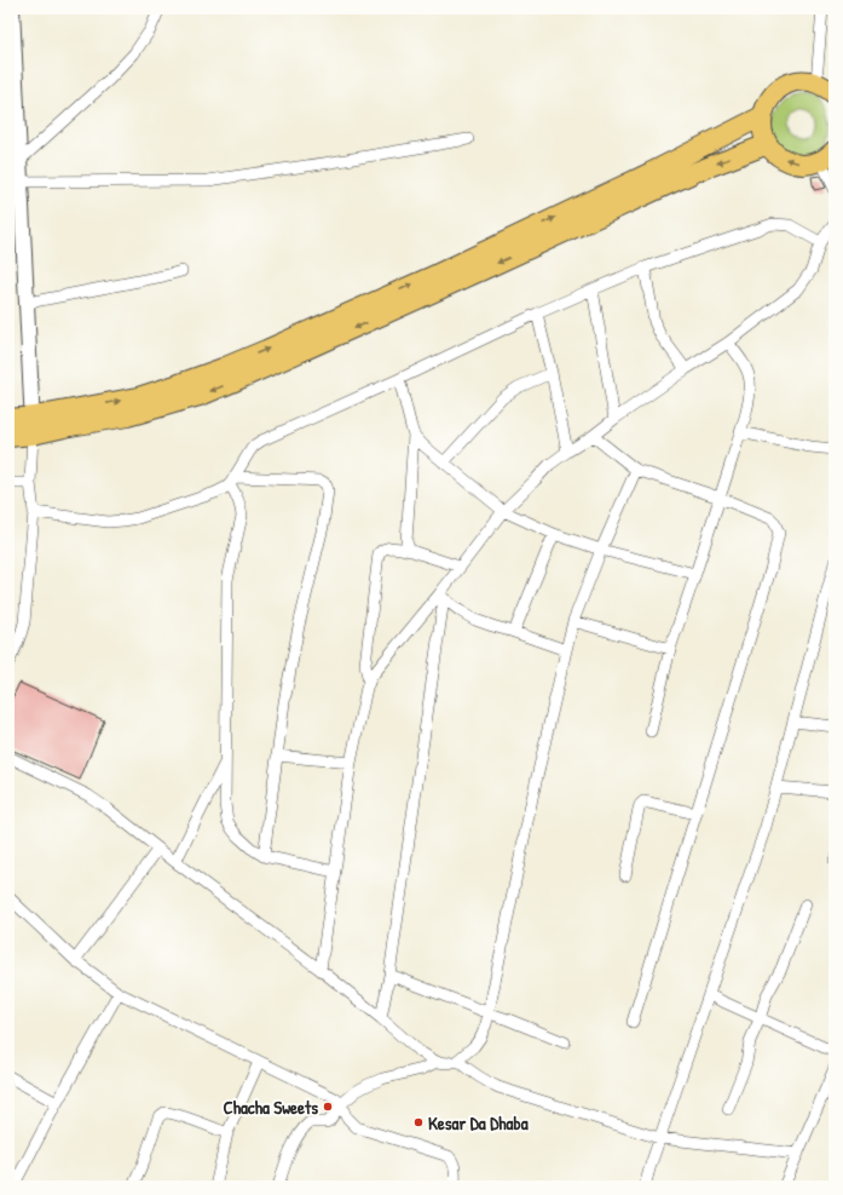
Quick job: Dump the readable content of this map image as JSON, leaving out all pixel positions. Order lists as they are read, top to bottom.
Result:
{
  "places": ["Chacha Sweets", "Kesar Da Dhaba"]
}
